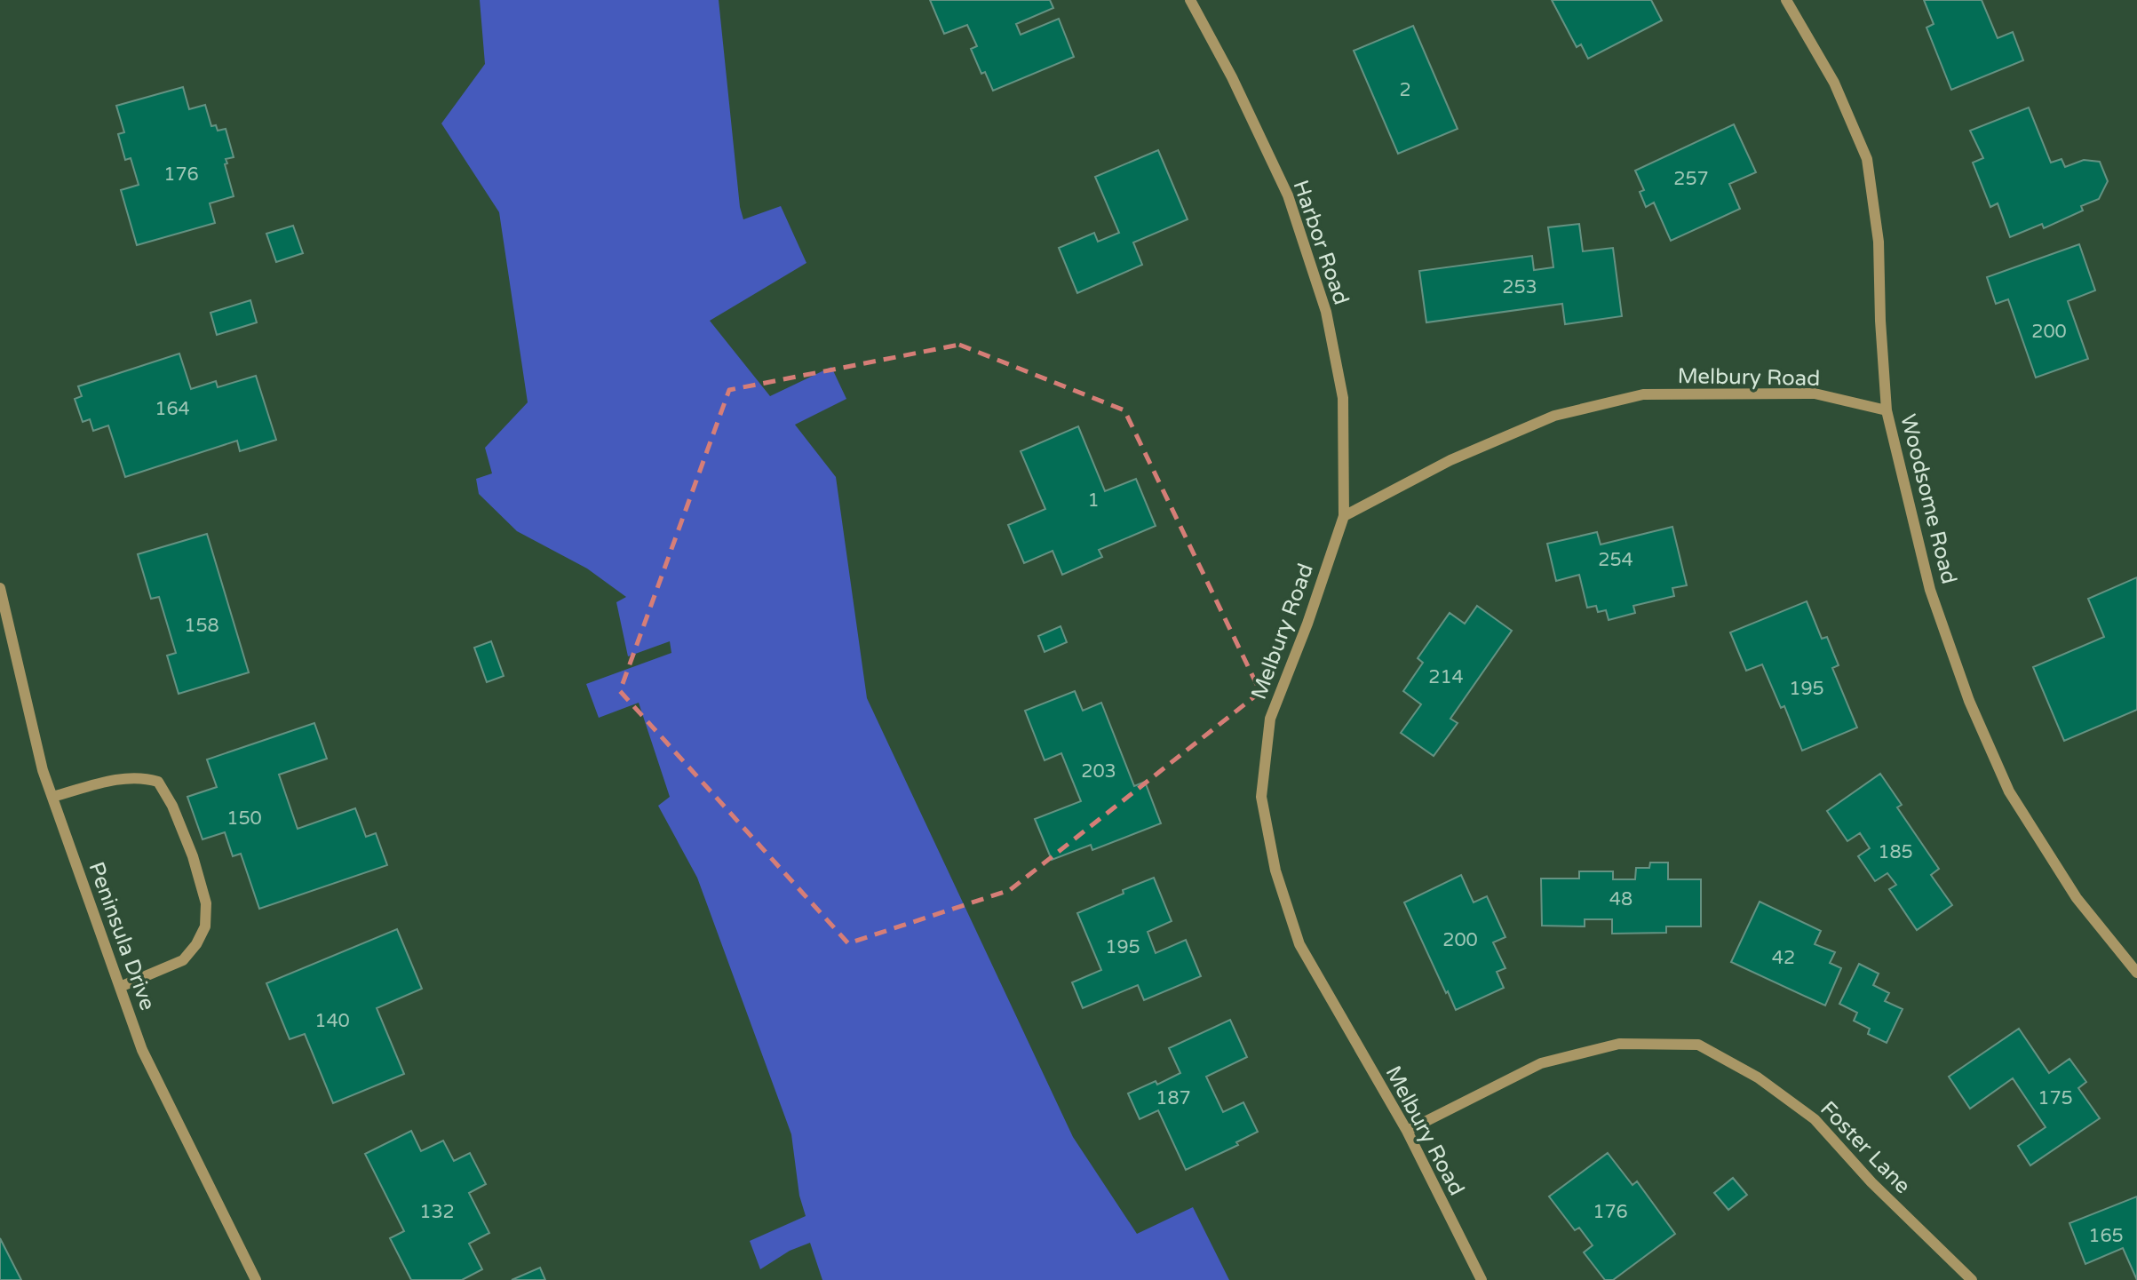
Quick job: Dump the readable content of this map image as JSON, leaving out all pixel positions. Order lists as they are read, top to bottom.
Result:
{
  "streets": {
    "street": [
      "Harbor Road",
      "Melbury Road",
      "Woodsome Road",
      "Peninsula Drive",
      "Foster Lane"
    ]
  },
  "crossings": [
    ["Harbor Road", "Melbury Road"],
    ["Melbury Road", "Woodsome Road"],
    ["Melbury Road", "Foster Lane"]
  ],
  "house_numbers": [
    "2",
    "176",
    "257",
    "253",
    "200",
    "164",
    "1",
    "254",
    "158",
    "214",
    "195",
    "203",
    "150",
    "185",
    "48",
    "200",
    "195",
    "42",
    "140",
    "187",
    "175",
    "132",
    "176",
    "165"
  ]
}
